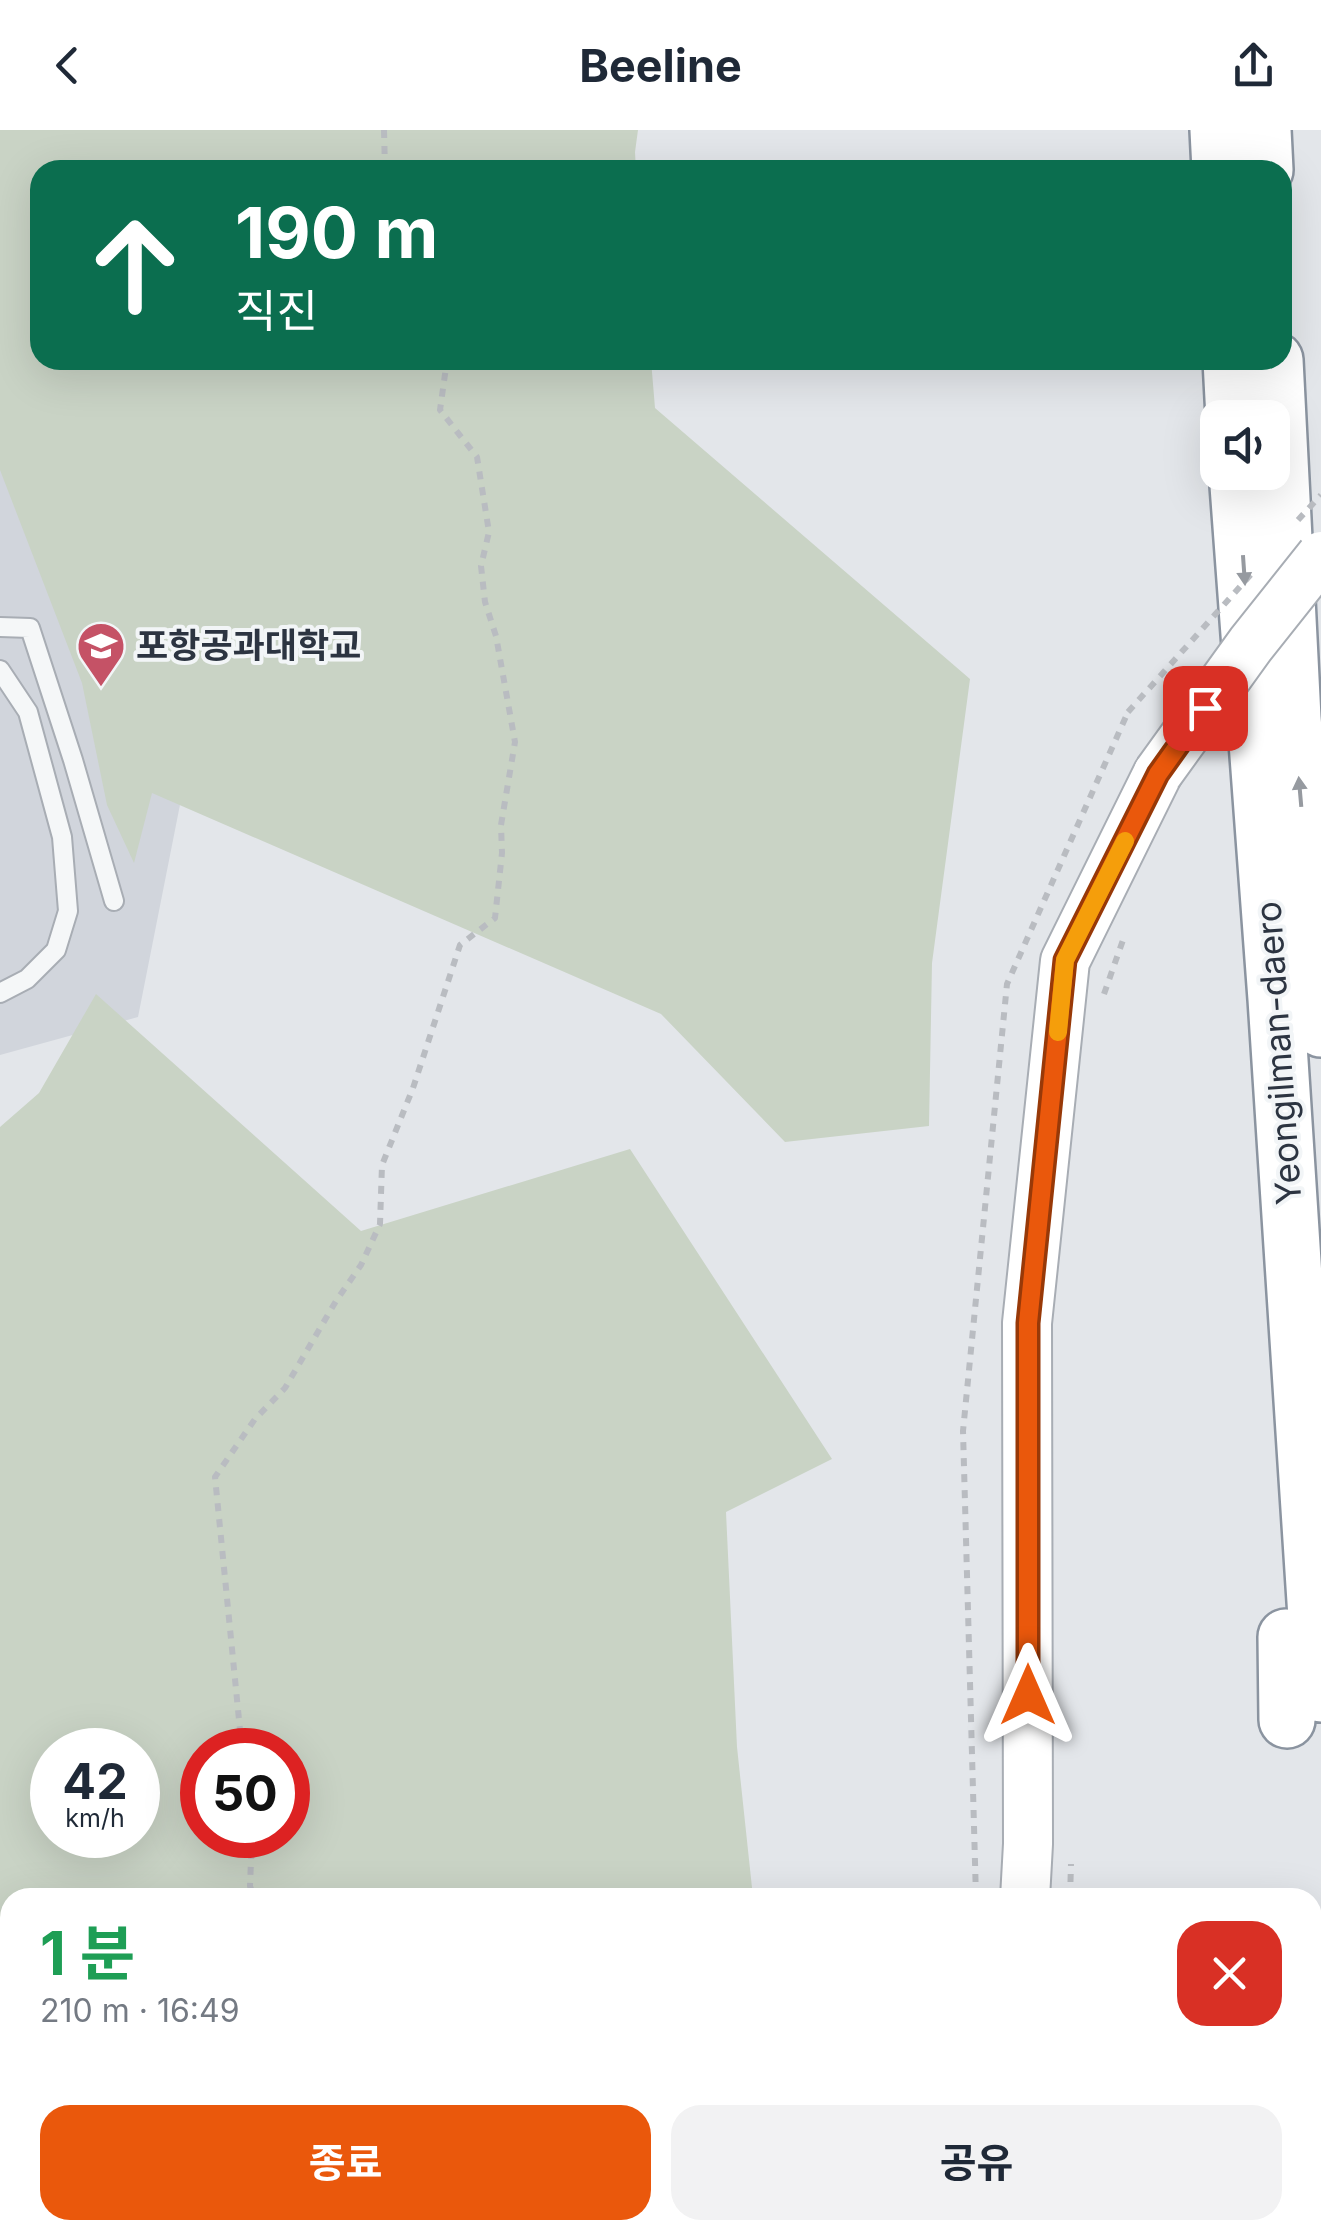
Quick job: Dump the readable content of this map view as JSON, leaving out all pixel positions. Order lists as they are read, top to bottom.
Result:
{
  "streets": {
    "highway": ["Yeongilman-daero"]
  },
  "places": {
    "school or university": ["포항공과대학교"]
  },
  "page": {
    "header": "Beeline",
    "turn": ["190 m", "직진"],
    "speed": "42 km/h",
    "limit": "50",
    "heading": ["1 분", "210 m · 16:49"],
    "buttons": ["종료", "공유"]
  }
}
